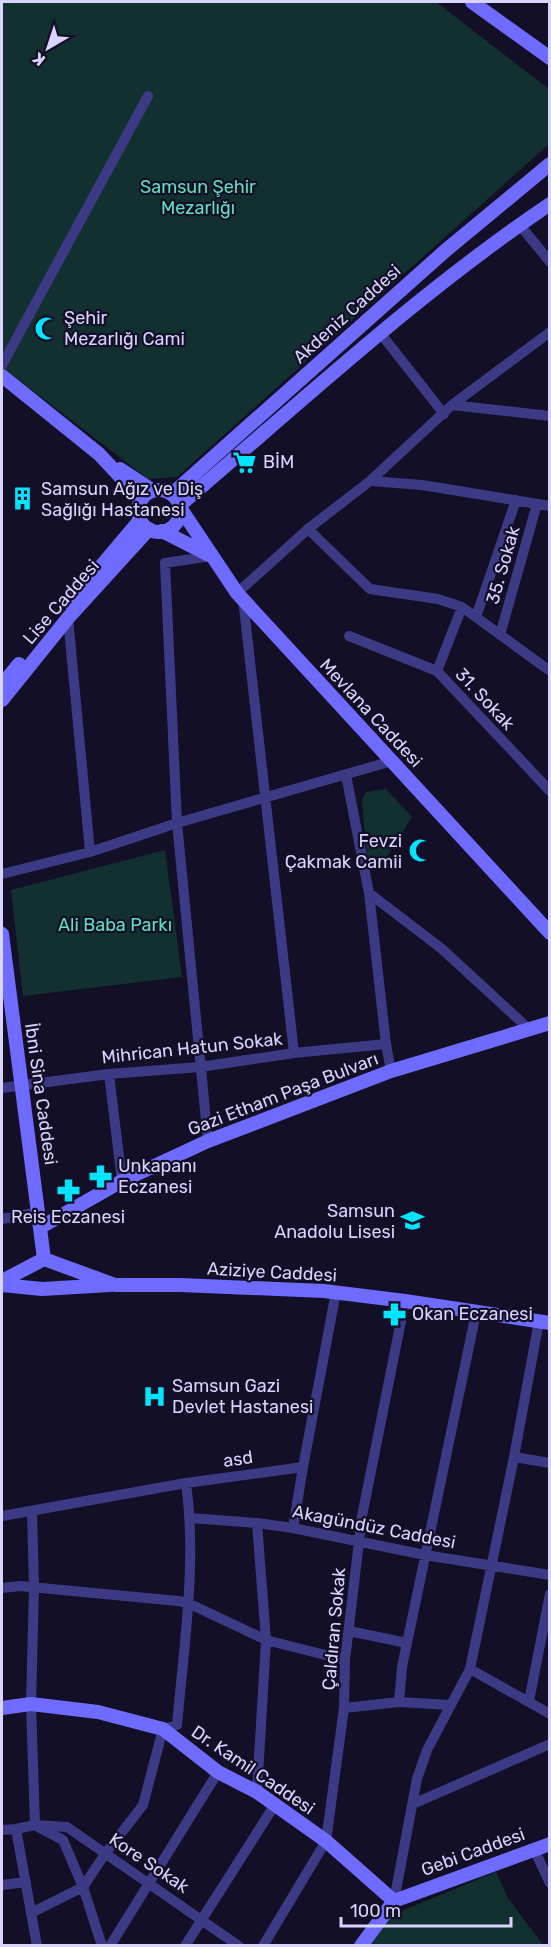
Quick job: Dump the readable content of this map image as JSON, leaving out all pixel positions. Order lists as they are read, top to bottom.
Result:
{
  "streets": {
    "main road": [
      "Akdeniz Caddesi",
      "Lise Caddesi",
      "Mevlana Caddesi",
      "İbni Sina Caddesi",
      "Gazi Etham Paşa Bulvarı",
      "Aziziye Caddesi",
      "Dr. Kamil Caddesi",
      "Gebi Caddesi"
    ],
    "street": [
      "35. Sokak",
      "31. Sokak",
      "Mihrican Hatun Sokak",
      "asd",
      "Akagündüz Caddesi",
      "Çaldıran Sokak",
      "Kore Sokak"
    ]
  },
  "crossings": [
    ["Akdeniz Caddesi", "Lise Caddesi"],
    ["Akdeniz Caddesi", "Mevlana Caddesi"],
    ["Lise Caddesi", "Mevlana Caddesi"],
    ["Mihrican Hatun Sokak", "İbni Sina Caddesi"],
    ["İbni Sina Caddesi", "Gazi Etham Paşa Bulvarı"],
    ["İbni Sina Caddesi", "Aziziye Caddesi"],
    ["Aziziye Caddesi", "Çaldıran Sokak"],
    ["Akagündüz Caddesi", "Çaldıran Sokak"],
    ["Çaldıran Sokak", "Dr. Kamil Caddesi"],
    ["Dr. Kamil Caddesi", "Gebi Caddesi"]
  ],
  "parks": ["Samsun Şehir Mezarlığı", "Ali Baba Parkı"],
  "places": {
    "mosque": ["Şehir Mezarlığı Cami", "Fevzi Çakmak Camii"],
    "supermarket": ["BİM"],
    "building": ["Samsun Ağız ve Diş Sağlığı Hastanesi"],
    "pharmacy": ["Unkapanı Eczanesi", "Reis Eczanesi", "Okan Eczanesi"],
    "school or university": ["Samsun Anadolu Lisesi"],
    "hospital": ["Samsun Gazi Devlet Hastanesi"]
  },
  "scale_bar": "100 m",
  "north": "bottom left"
}
